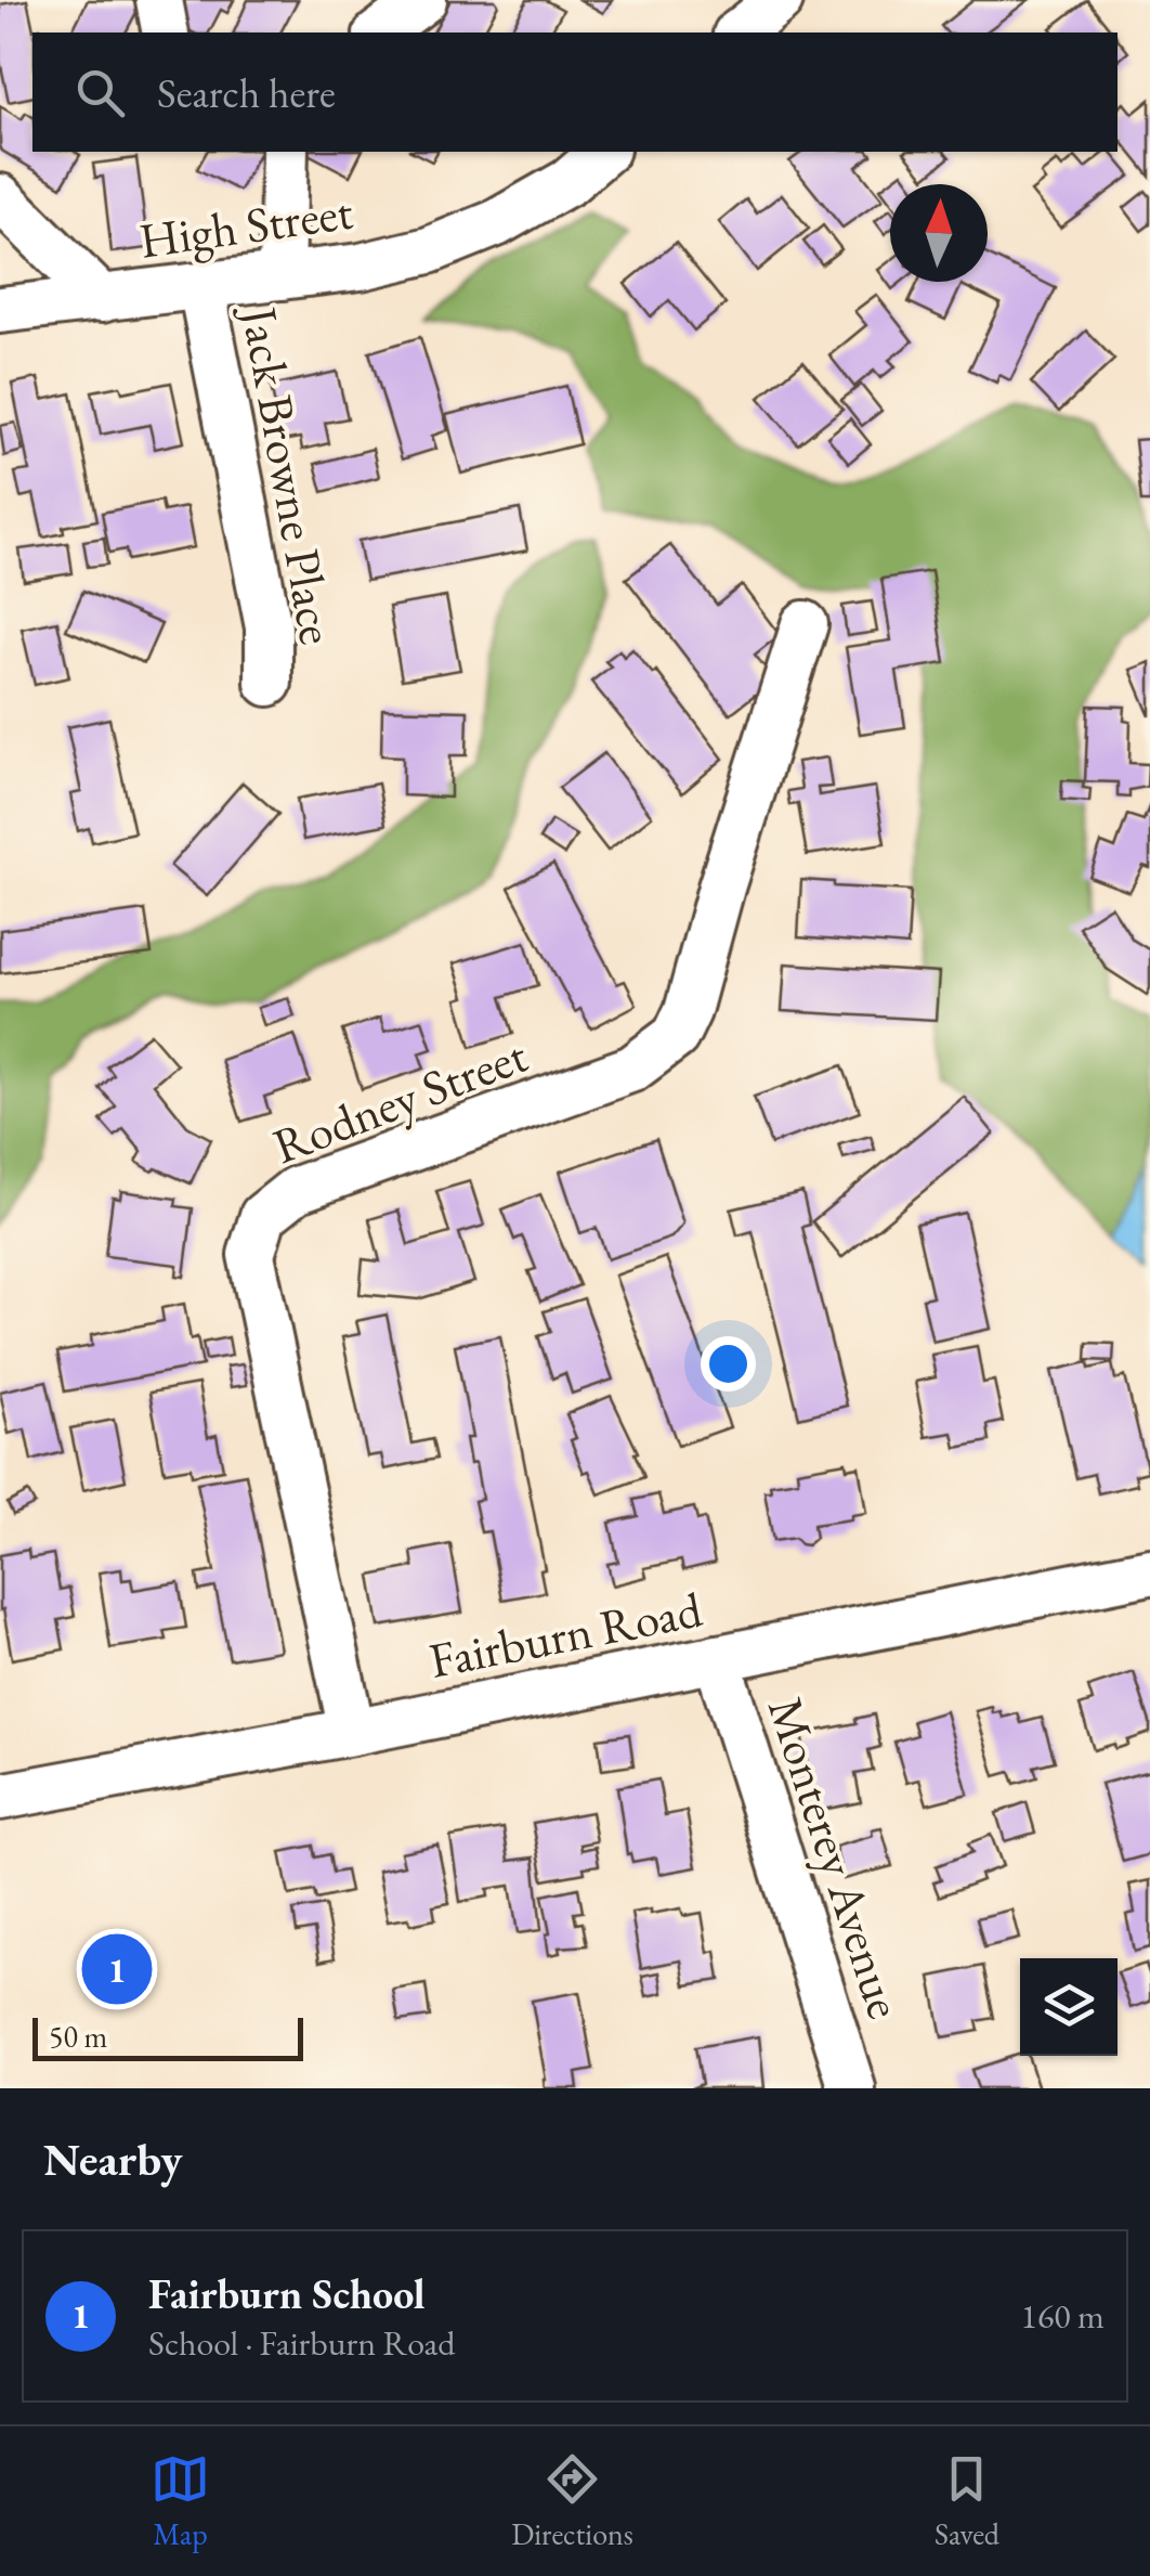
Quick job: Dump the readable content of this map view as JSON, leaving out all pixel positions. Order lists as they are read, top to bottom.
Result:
{
  "streets": {
    "street": [
      "High Street",
      "Jack Browne Place",
      "Rodney Street",
      "Fairburn Road",
      "Monterey Avenue"
    ]
  },
  "crossings": [
    ["High Street", "Jack Browne Place"],
    ["Rodney Street", "Fairburn Road"],
    ["Fairburn Road", "Monterey Avenue"]
  ],
  "scale_bar": "50 m",
  "north": "top",
  "page": {
    "search": "Search here",
    "pins": "1",
    "scale": "50 m",
    "heading": "Nearby",
    "list": [
      {
        "mark": "1",
        "name": "Fairburn School",
        "note": "School · Fairburn Road",
        "value": "160 m"
      }
    ],
    "nav": ["Map", "Directions", "Saved"]
  }
}
